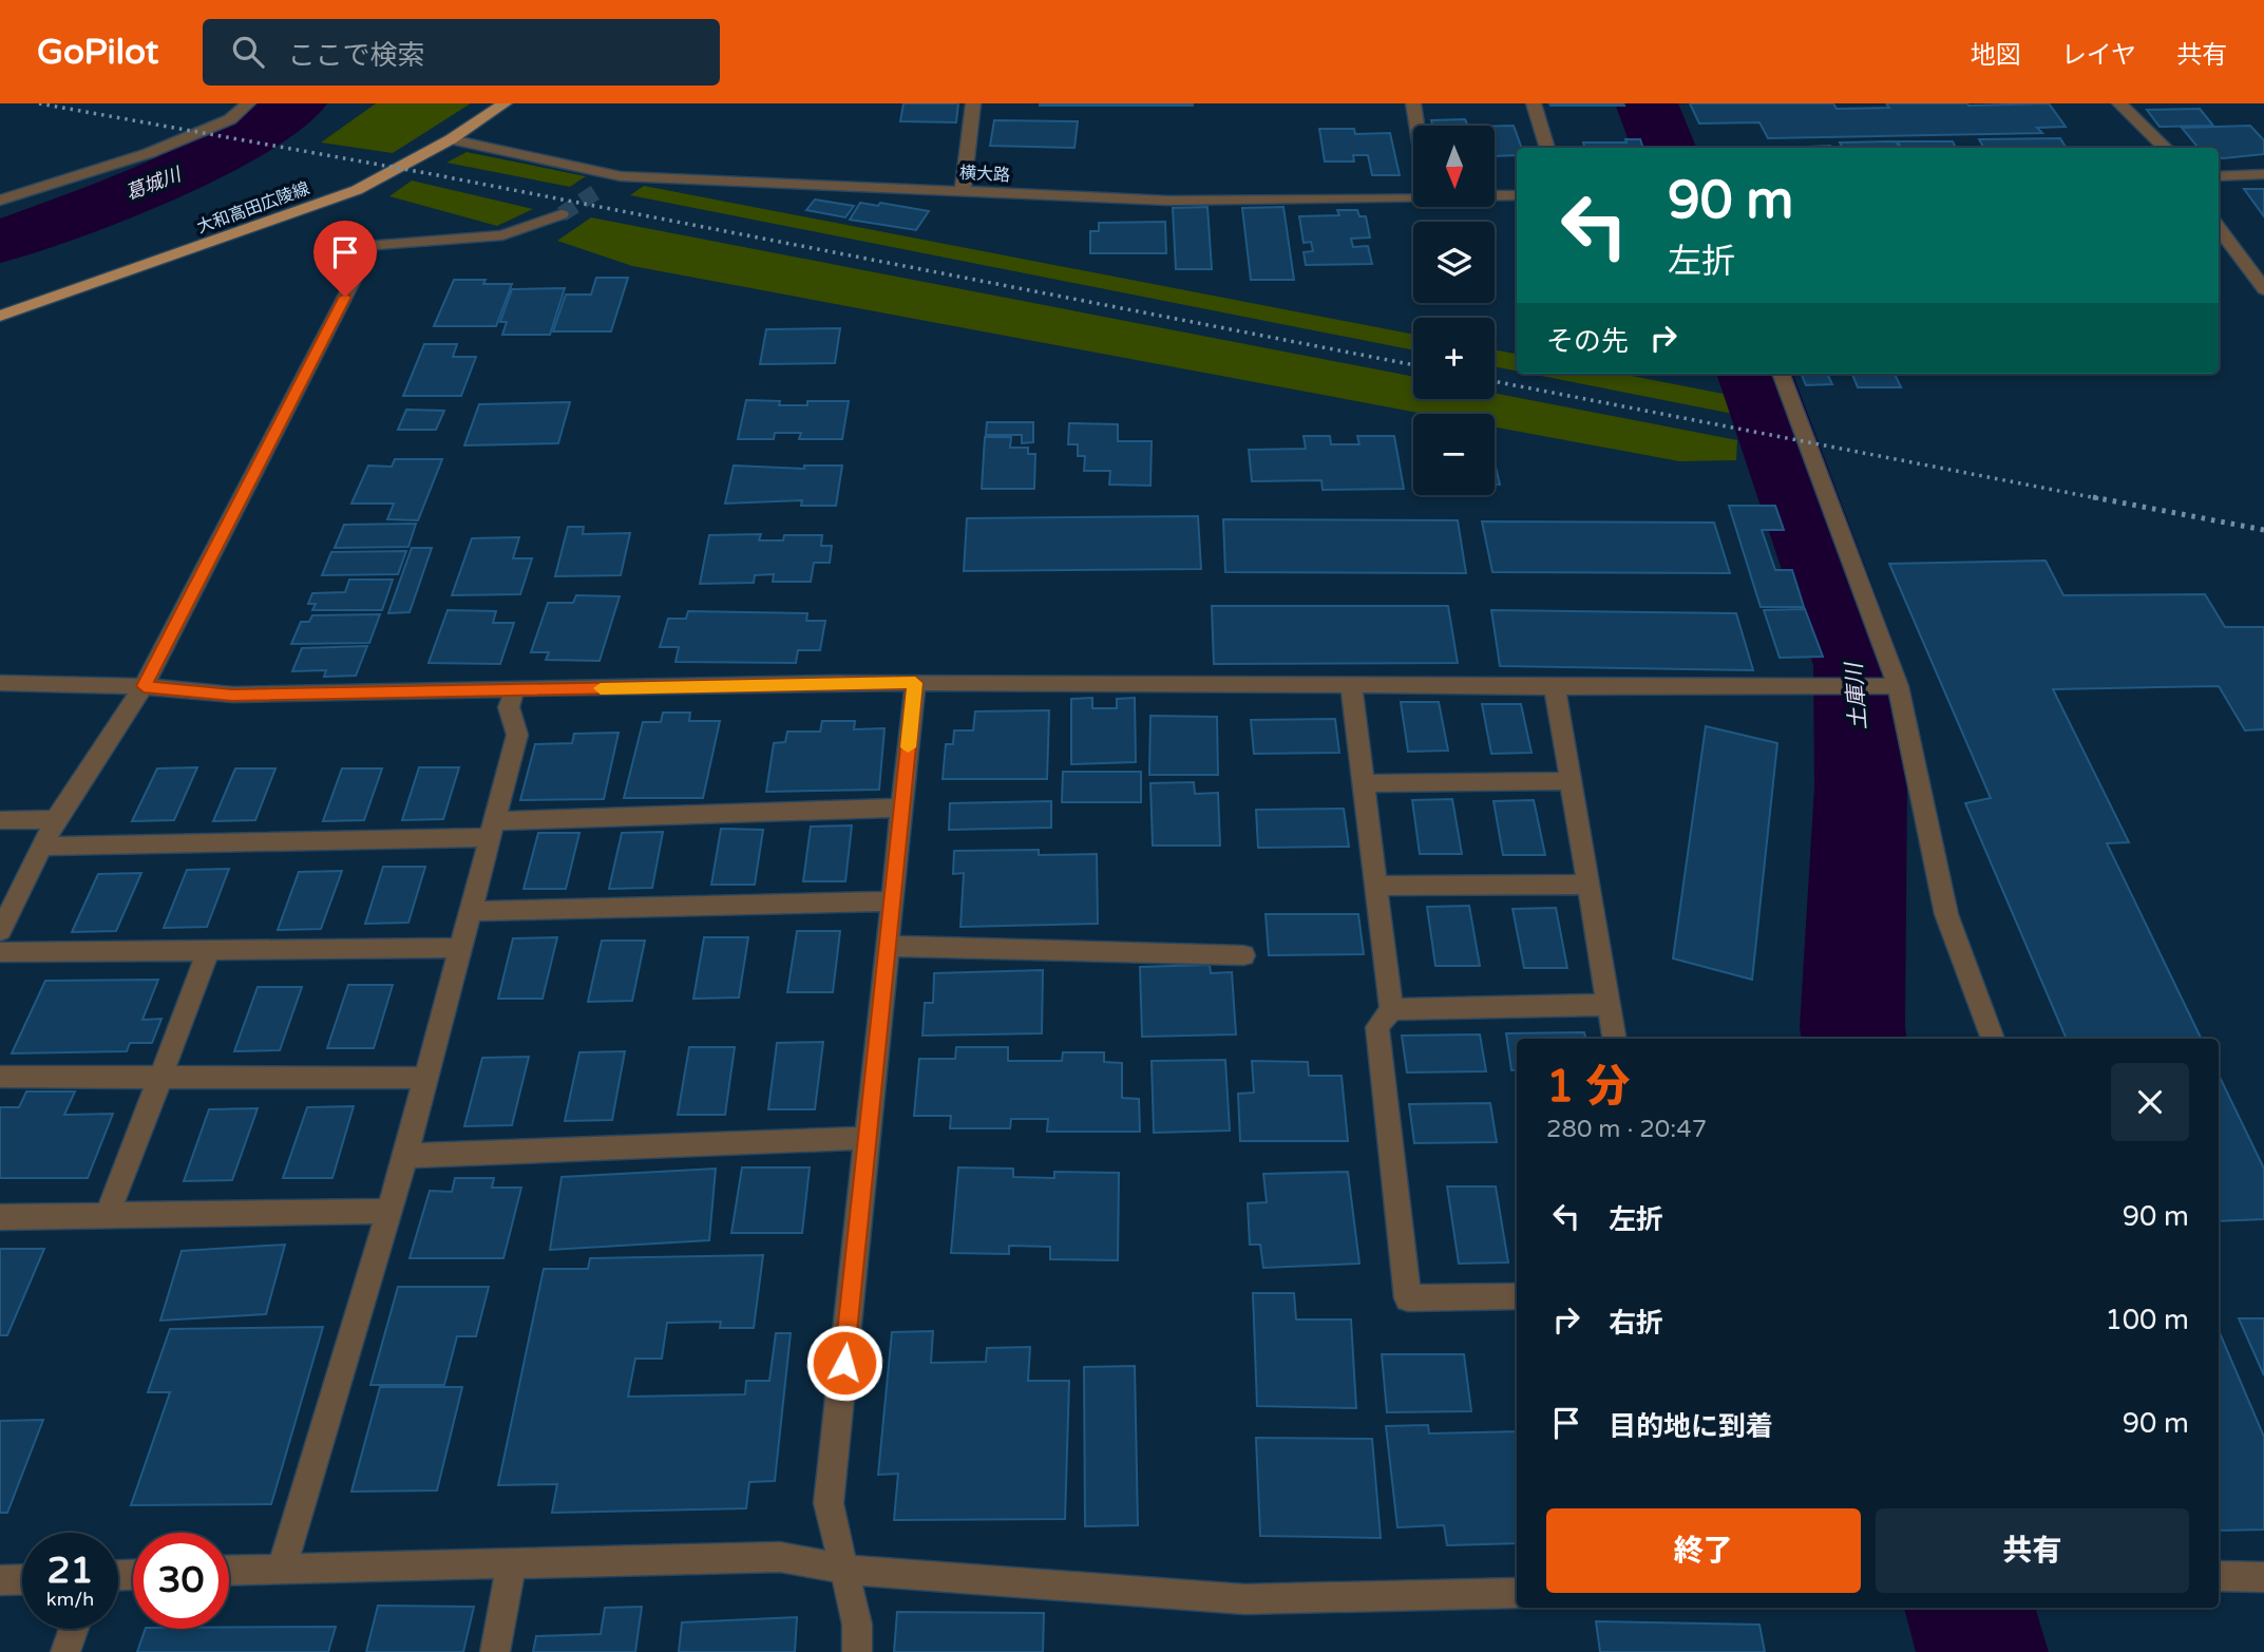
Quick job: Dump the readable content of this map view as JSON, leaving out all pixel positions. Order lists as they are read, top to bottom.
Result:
{
  "streets": {
    "main road": ["大和高田広陵線"],
    "street": ["横大路"]
  },
  "crossings": [
    ["横大路", "大和高田広陵線"]
  ],
  "water": ["葛城川", "土庫川"],
  "north": "bottom",
  "page": {
    "header": "GoPilot",
    "search": "ここで検索",
    "nav": ["地図", "レイヤ", "共有"],
    "map_buttons": ["+", "−"],
    "turn": ["90 m", "左折"],
    "then": "その先",
    "heading": ["1 分", "280 m · 20:47"],
    "list": [
      {
        "name": "左折",
        "value": "90 m"
      },
      {
        "name": "右折",
        "value": "100 m"
      },
      {
        "name": "目的地に到着",
        "value": "90 m"
      }
    ],
    "buttons": ["終了", "共有"],
    "speed": "21 km/h",
    "limit": "30"
  }
}
